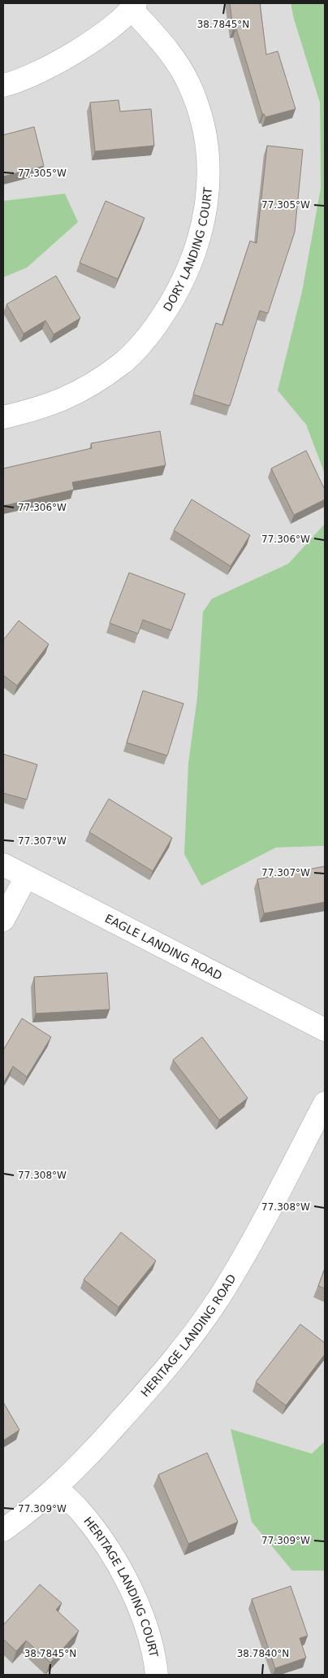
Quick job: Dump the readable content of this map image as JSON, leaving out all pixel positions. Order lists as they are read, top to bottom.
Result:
{
  "streets": {
    "street": [
      "DORY LANDING COURT",
      "EAGLE LANDING ROAD",
      "HERITAGE LANDING ROAD",
      "HERITAGE LANDING COURT"
    ]
  },
  "crossings": [
    ["HERITAGE LANDING ROAD", "HERITAGE LANDING COURT"]
  ],
  "coordinates": [
    "38.7845°N",
    "77.305°W",
    "77.306°W",
    "77.307°W",
    "77.308°W",
    "77.309°W",
    "38.7840°N"
  ]
}
